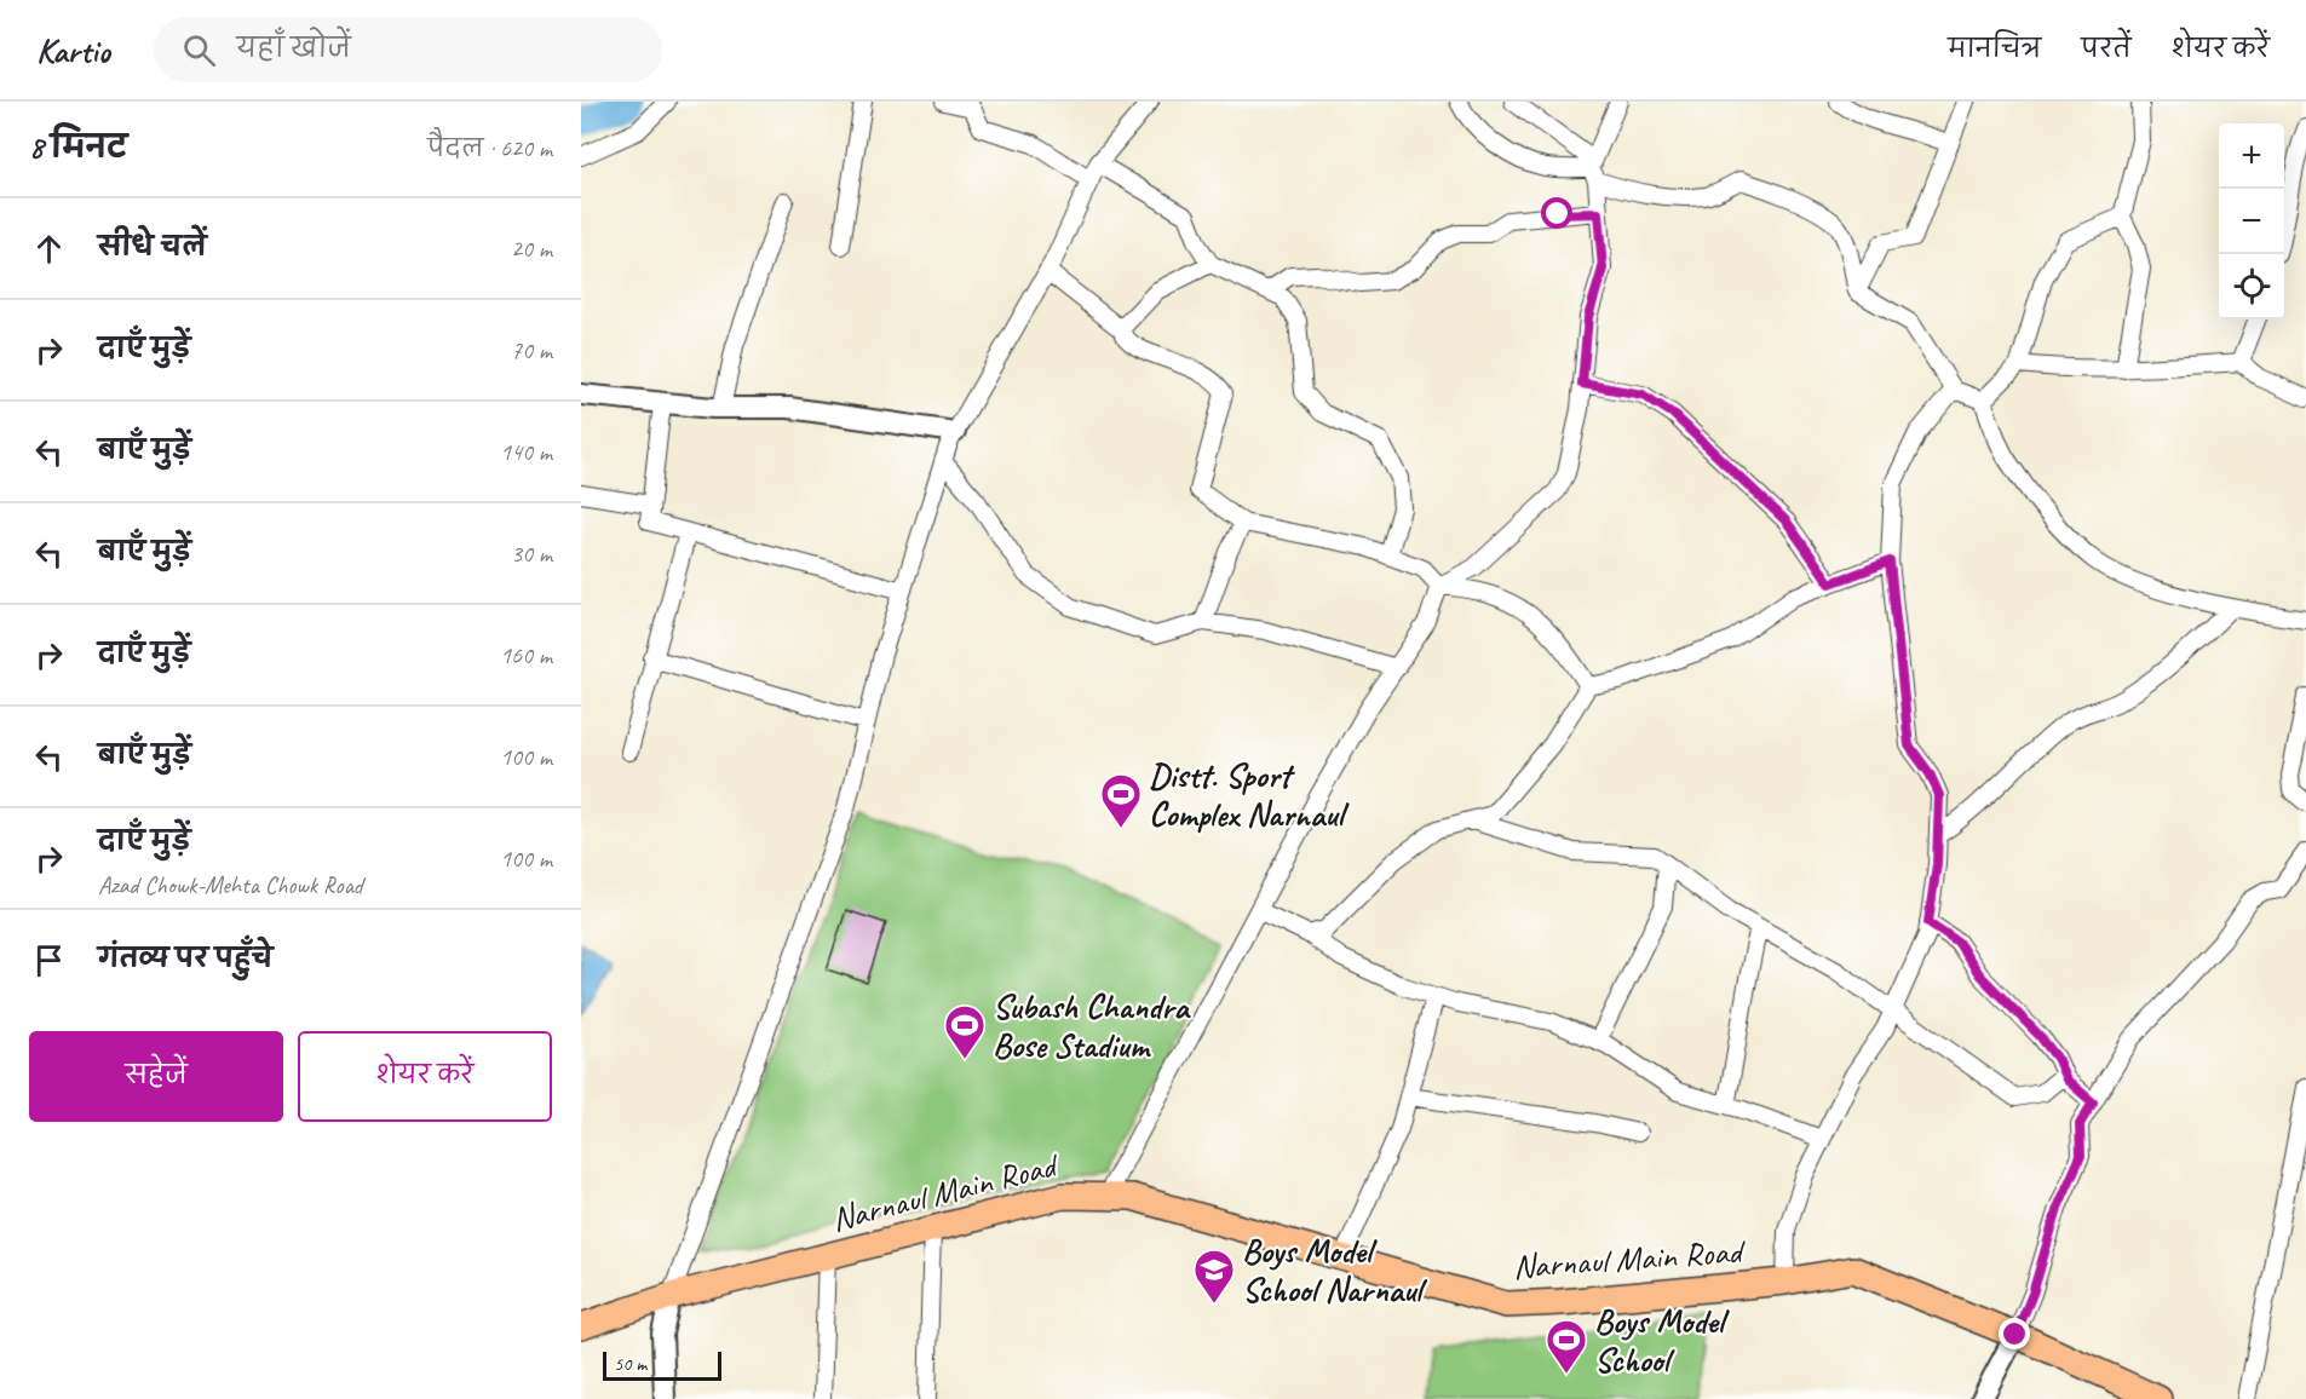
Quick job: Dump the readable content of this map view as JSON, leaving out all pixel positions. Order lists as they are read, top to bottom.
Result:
{
  "streets": {
    "main road": ["Narnaul Main Road"]
  },
  "places": {
    "sports": ["Distt. Sport Complex Narnaul", "Subash Chandra Bose Stadium", "Boys Model School"],
    "school or university": ["Boys Model School Narnaul"]
  },
  "scale_bar": "50 m",
  "page": {
    "header": "Kartio",
    "search": "यहाँ खोजें",
    "nav": ["मानचित्र", "परतें", "शेयर करें"],
    "heading": ["8 मिनट", "पैदल · 620 m"],
    "map_buttons": ["+", "−"],
    "list": [
      ["सीधे चलें", "20 m"],
      ["दाएँ मुड़ें", "70 m"],
      ["बाएँ मुड़ें", "140 m"],
      ["बाएँ मुड़ें", "30 m"],
      ["दाएँ मुड़ें", "160 m"],
      ["बाएँ मुड़ें", "100 m"],
      ["दाएँ मुड़ें", "Azad Chowk-Mehta Chowk Road", "100 m"],
      "गंतव्य पर पहुँचे"
    ],
    "buttons": ["सहेजें", "शेयर करें"],
    "scale": "50 m"
  }
}
